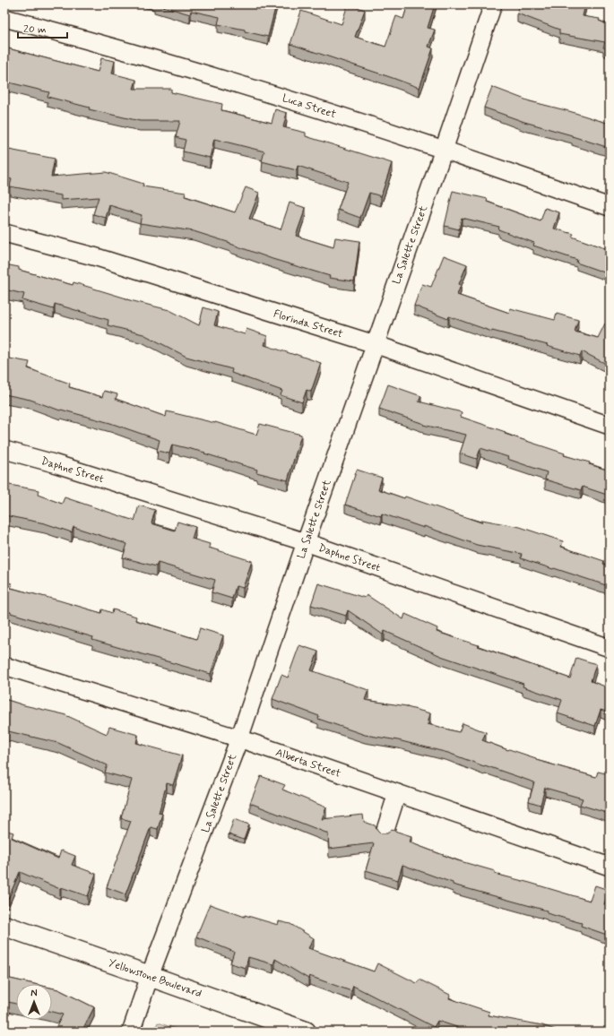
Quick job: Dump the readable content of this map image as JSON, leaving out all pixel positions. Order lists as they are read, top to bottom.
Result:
{
  "streets": {
    "street": [
      "Luca Street",
      "La Salette Street",
      "Florinda Street",
      "Daphne Street",
      "Alberta Street",
      "Yellowstone Boulevard"
    ]
  },
  "crossings": [
    ["Luca Street", "La Salette Street"],
    ["La Salette Street", "Florinda Street"],
    ["La Salette Street", "Daphne Street"],
    ["La Salette Street", "Alberta Street"],
    ["La Salette Street", "Yellowstone Boulevard"]
  ],
  "scale_bar": "20 m",
  "north": "top"
}
